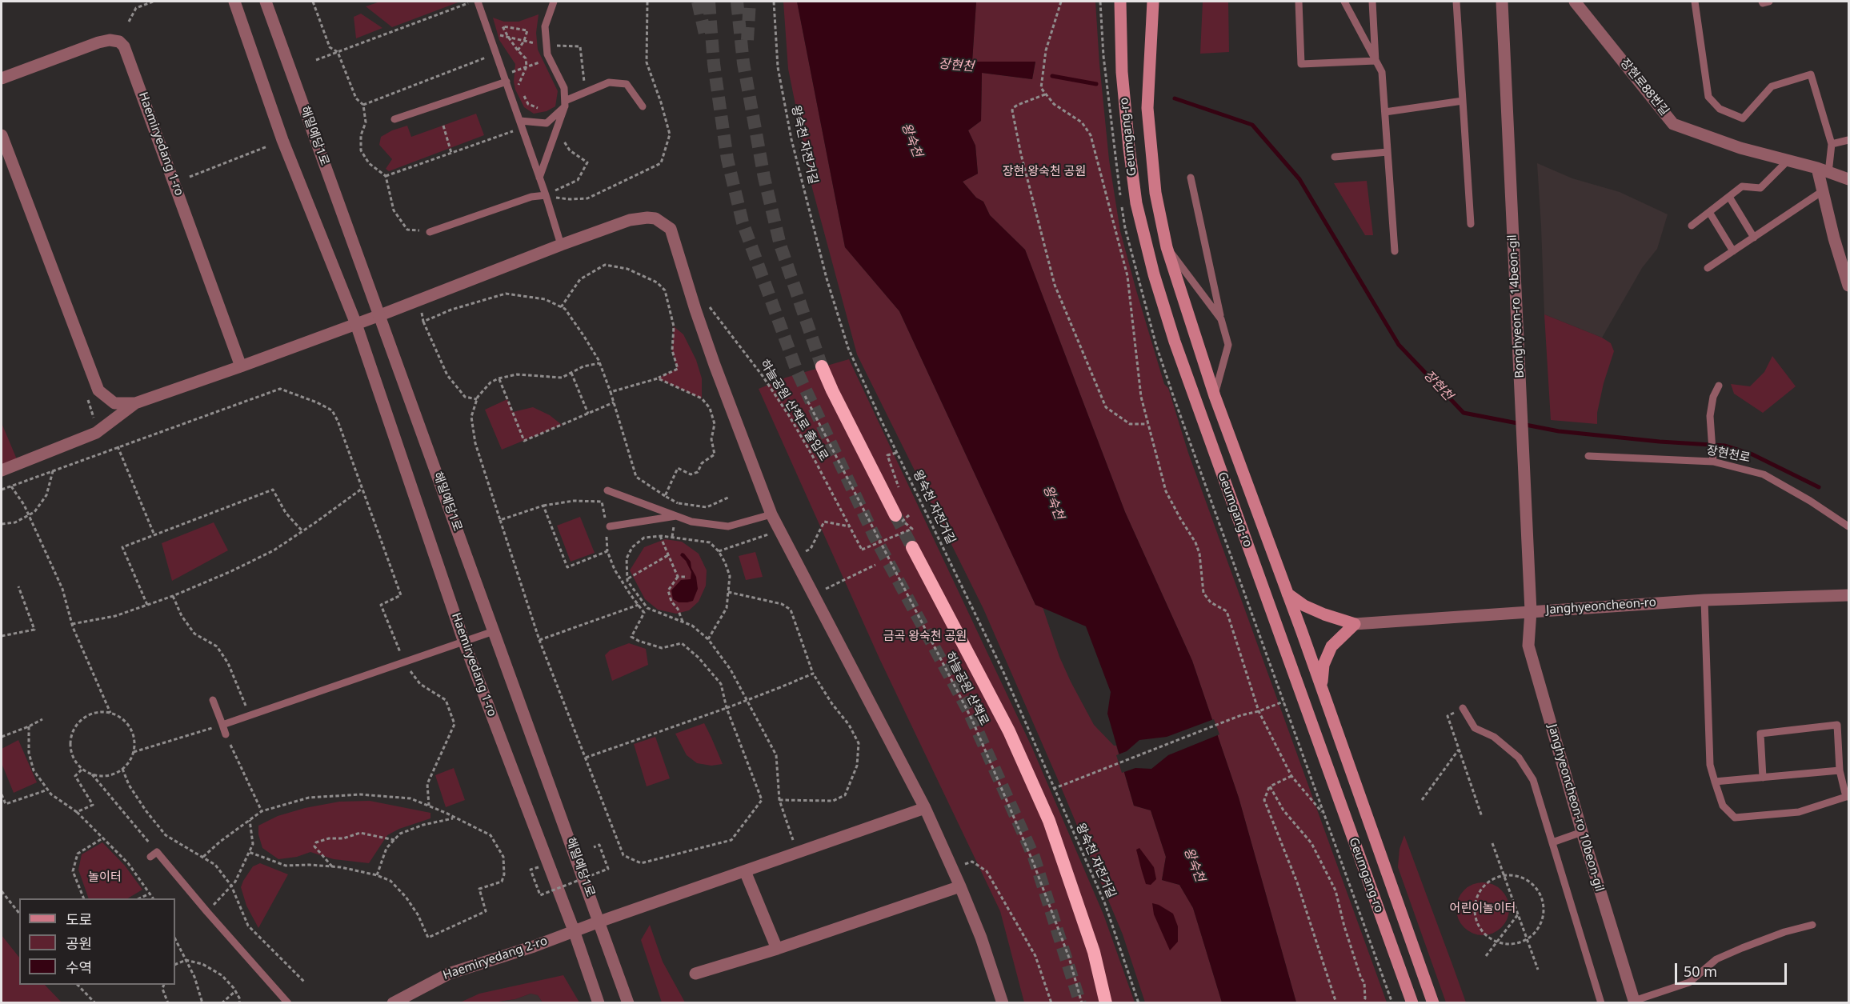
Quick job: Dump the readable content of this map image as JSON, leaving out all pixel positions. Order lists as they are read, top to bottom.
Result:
{
  "streets": {
    "main road": ["Geumgang-ro"],
    "street": [
      "장현로88번길",
      "해밀예당1로",
      "Haemiryedang 1-ro",
      "Bonghyeon-ro 14beon-gil",
      "Janghyeoncheon-ro",
      "Janghyeoncheon-ro 10beon-gil",
      "Haemiryedang 2-ro"
    ],
    "lane": ["장현천로"],
    "path": ["왕숙천 자전거길", "하늘공원 산책로 출입로", "하늘공원 산책로"]
  },
  "crossings": [
    ["해밀예당1로", "Haemiryedang 2-ro"],
    ["Haemiryedang 1-ro", "Haemiryedang 2-ro"],
    ["Bonghyeon-ro 14beon-gil", "Janghyeoncheon-ro"],
    ["Bonghyeon-ro 14beon-gil", "Janghyeoncheon-ro 10beon-gil"],
    ["하늘공원 산책로 출입로", "하늘공원 산책로"],
    ["Janghyeoncheon-ro", "Janghyeoncheon-ro 10beon-gil"]
  ],
  "water": ["장현천", "왕숙천"],
  "parks": [
    "장현 왕숙천 공원",
    "금곡 왕숙천 공원",
    "놀이터",
    "어린이놀이터"
  ],
  "legend": ["도로", "공원", "수역"],
  "scale_bar": "50 m"
}
